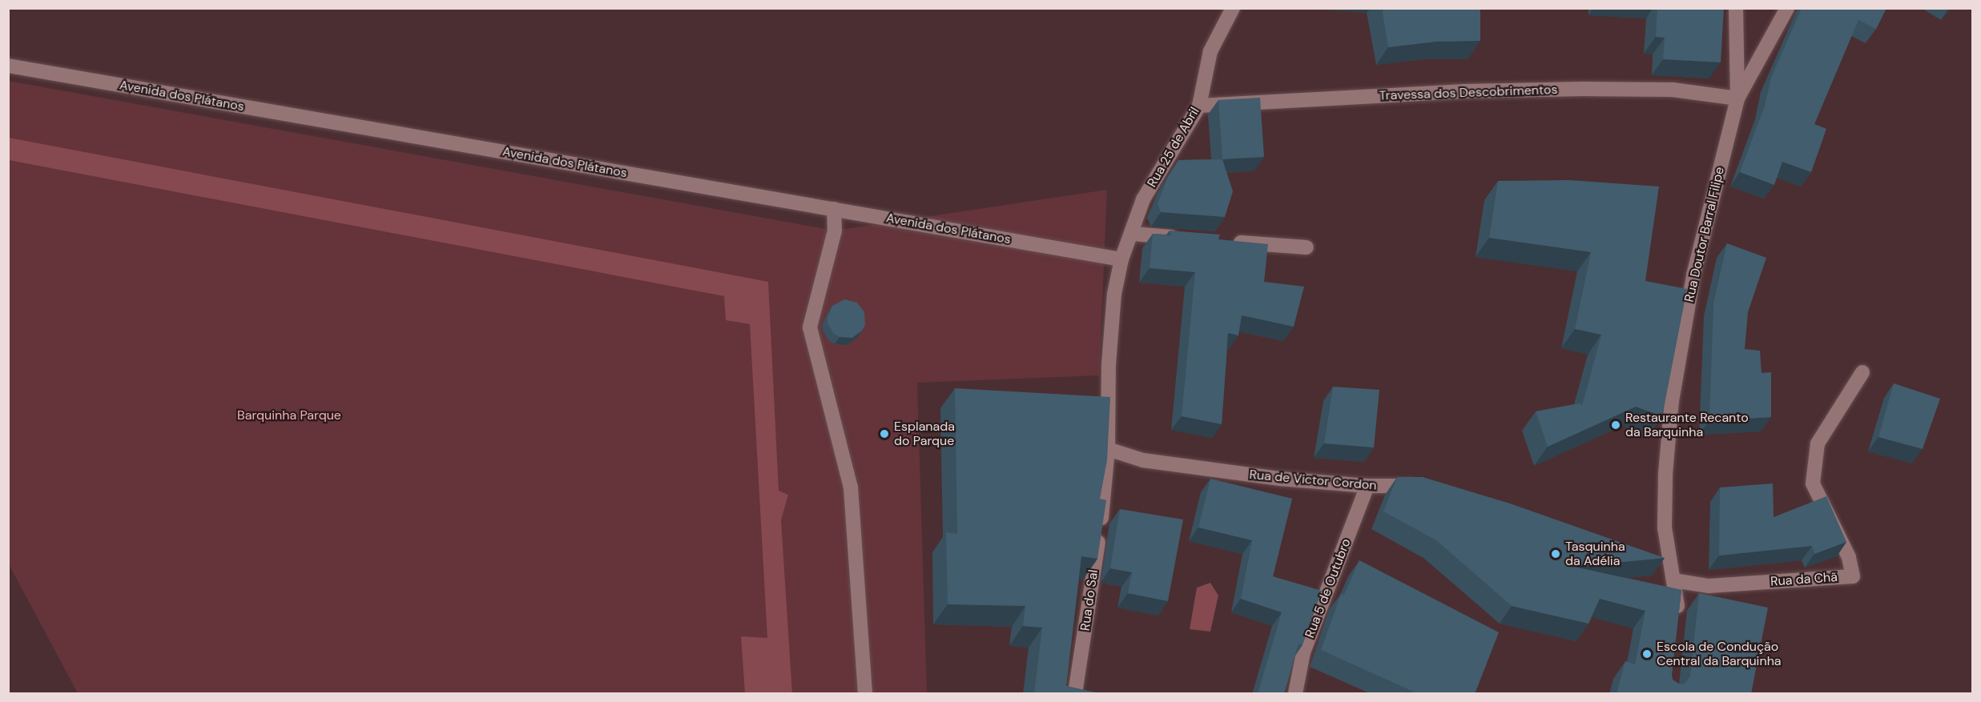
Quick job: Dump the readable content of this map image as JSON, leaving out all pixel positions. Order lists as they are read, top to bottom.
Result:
{
  "streets": {
    "street": [
      "Travessa dos Descobrimentos",
      "Avenida dos Plátanos",
      "Rua 25 de Abril",
      "Rua Doutor Barral Filipe",
      "Rua de Victor Cordon",
      "Rua da Chã",
      "Rua 5 de Outubro",
      "Rua do Sal"
    ]
  },
  "crossings": [
    ["Travessa dos Descobrimentos", "Rua 25 de Abril"],
    ["Travessa dos Descobrimentos", "Rua Doutor Barral Filipe"],
    ["Avenida dos Plátanos", "Rua 25 de Abril"],
    ["Avenida dos Plátanos", "Rua do Sal"],
    ["Rua 25 de Abril", "Rua do Sal"],
    ["Rua Doutor Barral Filipe", "Rua da Chã"],
    ["Rua de Victor Cordon", "Rua 5 de Outubro"],
    ["Rua de Victor Cordon", "Rua do Sal"]
  ],
  "parks": ["Barquinha Parque"],
  "places": [
    "Restaurante Recanto da Barquinha",
    "Esplanada do Parque",
    "Tasquinha da Adélia",
    "Escola de Condução Central da Barquinha"
  ]
}
